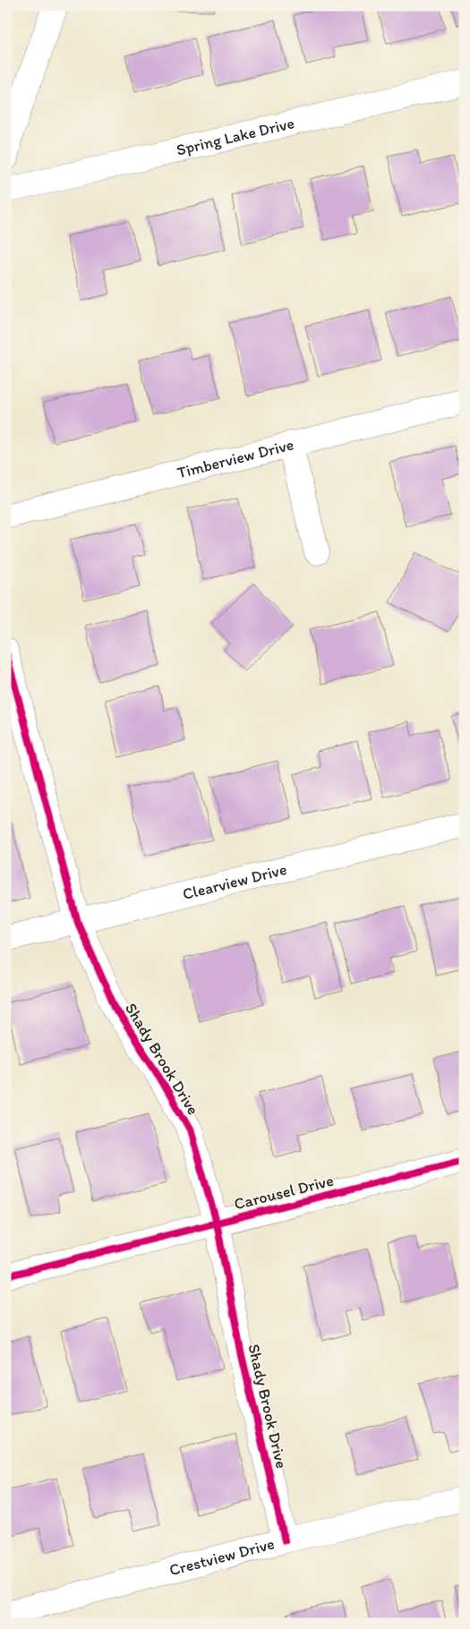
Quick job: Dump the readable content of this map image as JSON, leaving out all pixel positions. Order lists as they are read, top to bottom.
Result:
{
  "streets": {
    "street": [
      "Spring Lake Drive",
      "Timberview Drive",
      "Clearview Drive",
      "Shady Brook Drive",
      "Carousel Drive",
      "Crestview Drive"
    ]
  },
  "crossings": [
    ["Clearview Drive", "Shady Brook Drive"],
    ["Shady Brook Drive", "Carousel Drive"],
    ["Shady Brook Drive", "Crestview Drive"]
  ]
}
